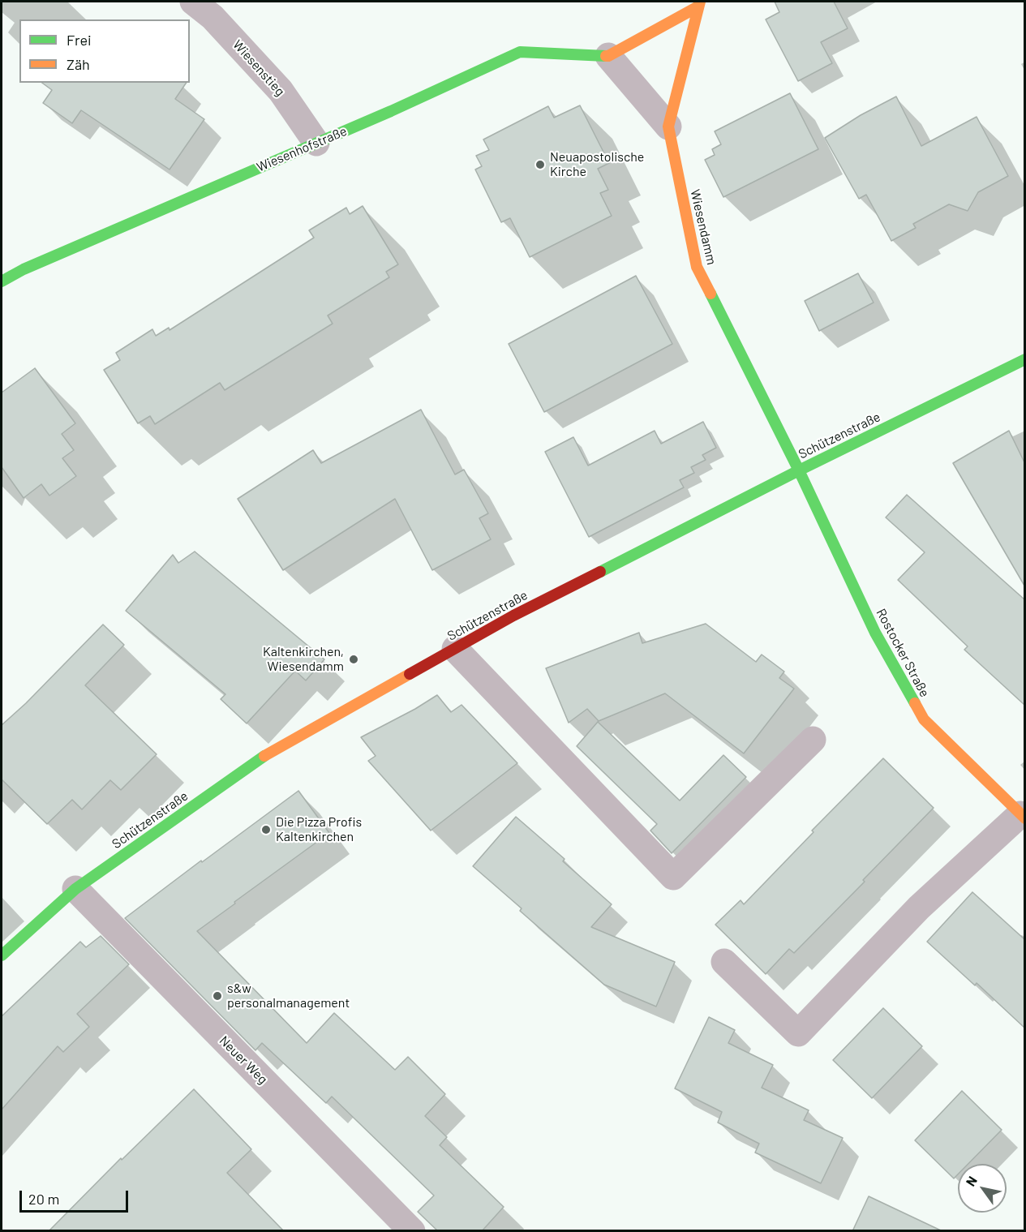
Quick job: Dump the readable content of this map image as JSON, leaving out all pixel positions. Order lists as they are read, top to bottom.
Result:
{
  "streets": {
    "street": [
      "Wiesenstieg",
      "Wiesenhofstraße",
      "Wiesendamm",
      "Schützenstraße",
      "Rostocker Straße",
      "Neuer Weg"
    ]
  },
  "crossings": [
    ["Wiesenstieg", "Wiesenhofstraße"],
    ["Wiesendamm", "Schützenstraße"],
    ["Wiesendamm", "Rostocker Straße"],
    ["Schützenstraße", "Rostocker Straße"],
    ["Schützenstraße", "Neuer Weg"]
  ],
  "places": [
    "Neuapostolische Kirche",
    "Kaltenkirchen, Wiesendamm",
    "Die Pizza Profis Kaltenkirchen",
    "s&w personalmanagement"
  ],
  "legend": ["Frei", "Zäh"],
  "scale_bar": "20 m",
  "north": "top left"
}
